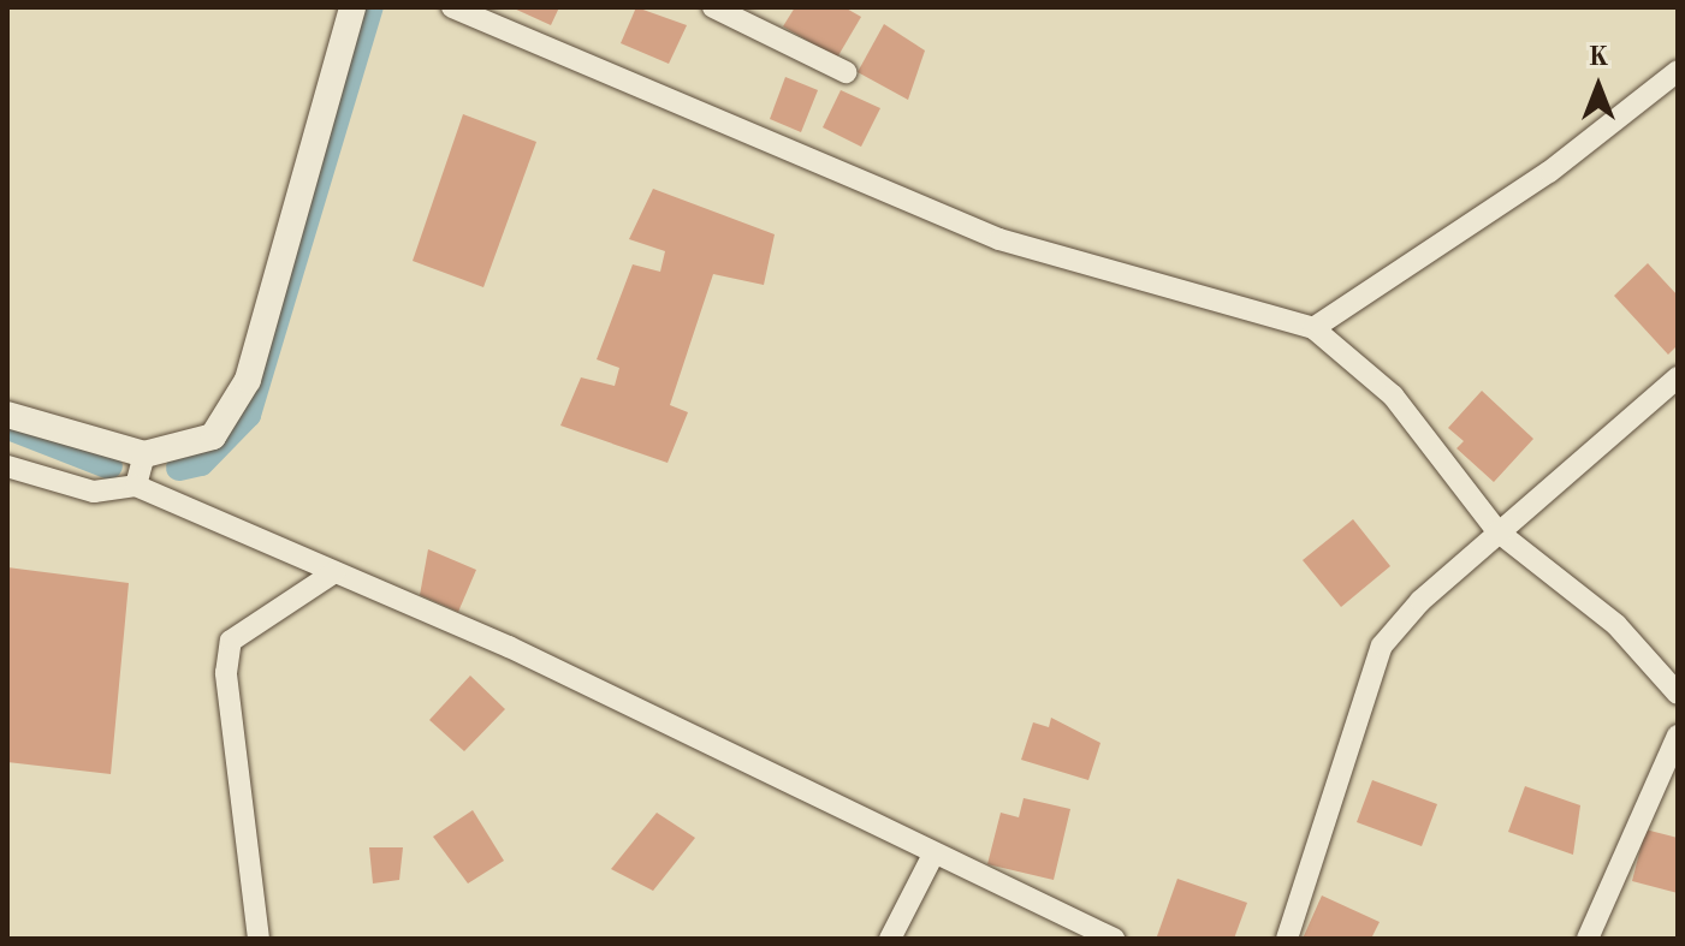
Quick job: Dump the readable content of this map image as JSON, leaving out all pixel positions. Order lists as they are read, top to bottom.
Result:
{
  "north": "top"
}
